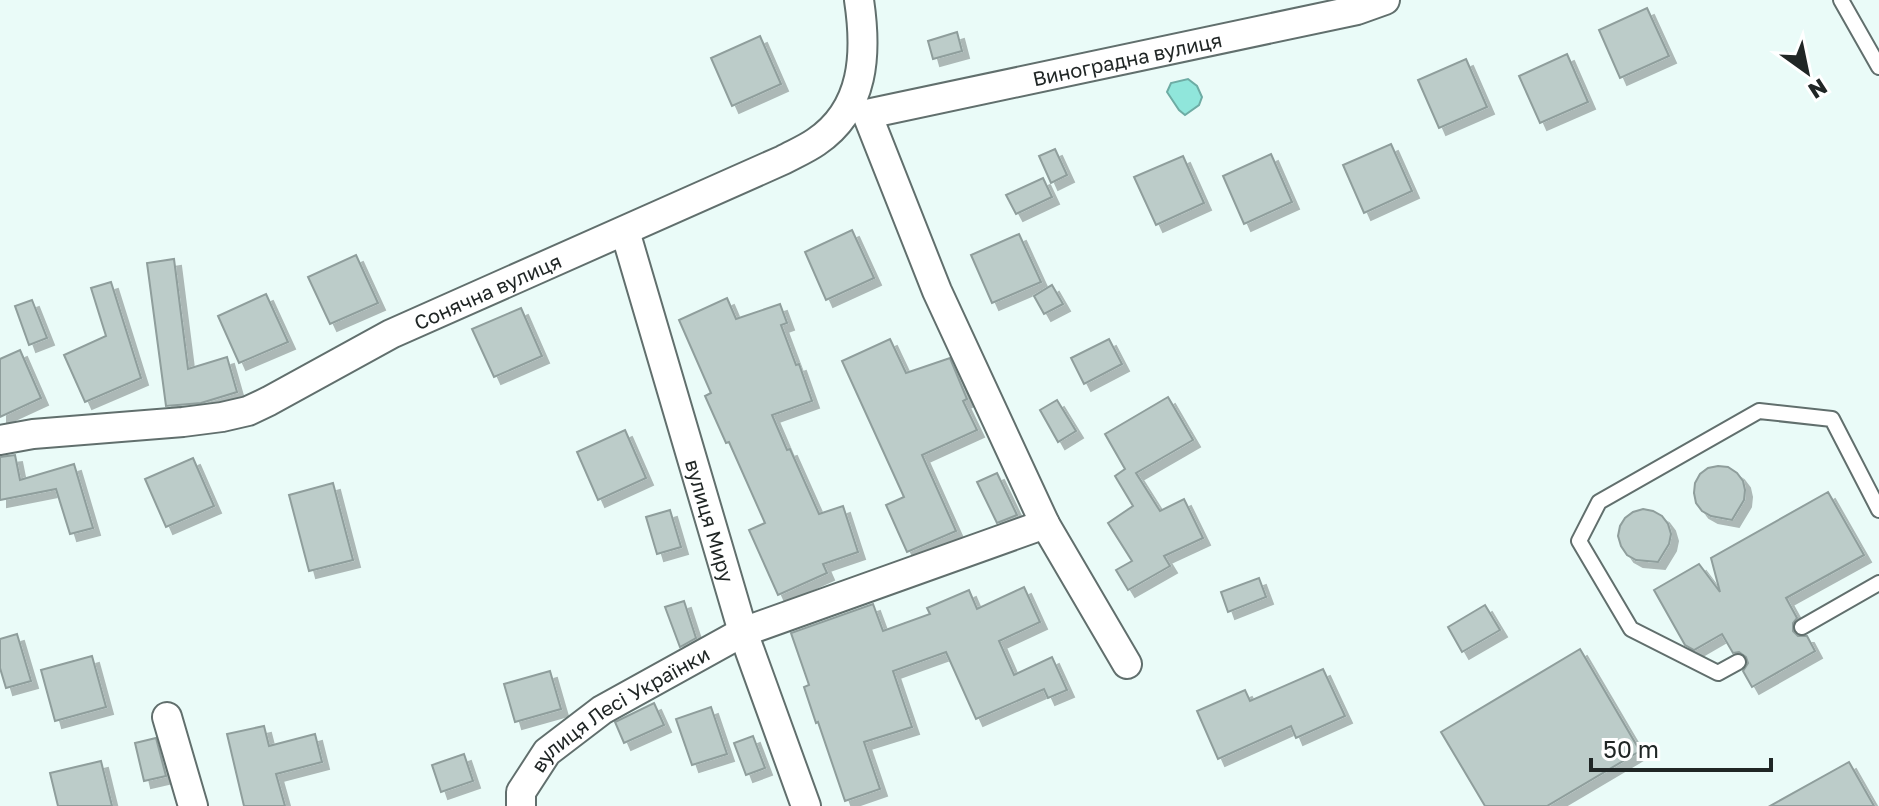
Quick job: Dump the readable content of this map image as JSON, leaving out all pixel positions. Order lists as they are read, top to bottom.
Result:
{
  "streets": {
    "street": [
      "Виноградна вулиця",
      "Сонячна вулиця",
      "вулиця Миру",
      "вулиця Лесі Українки"
    ]
  },
  "crossings": [
    ["Виноградна вулиця", "Сонячна вулиця"],
    ["Сонячна вулиця", "вулиця Миру"],
    ["вулиця Миру", "вулиця Лесі Українки"]
  ],
  "scale_bar": "50 m",
  "north": "bottom right"
}
